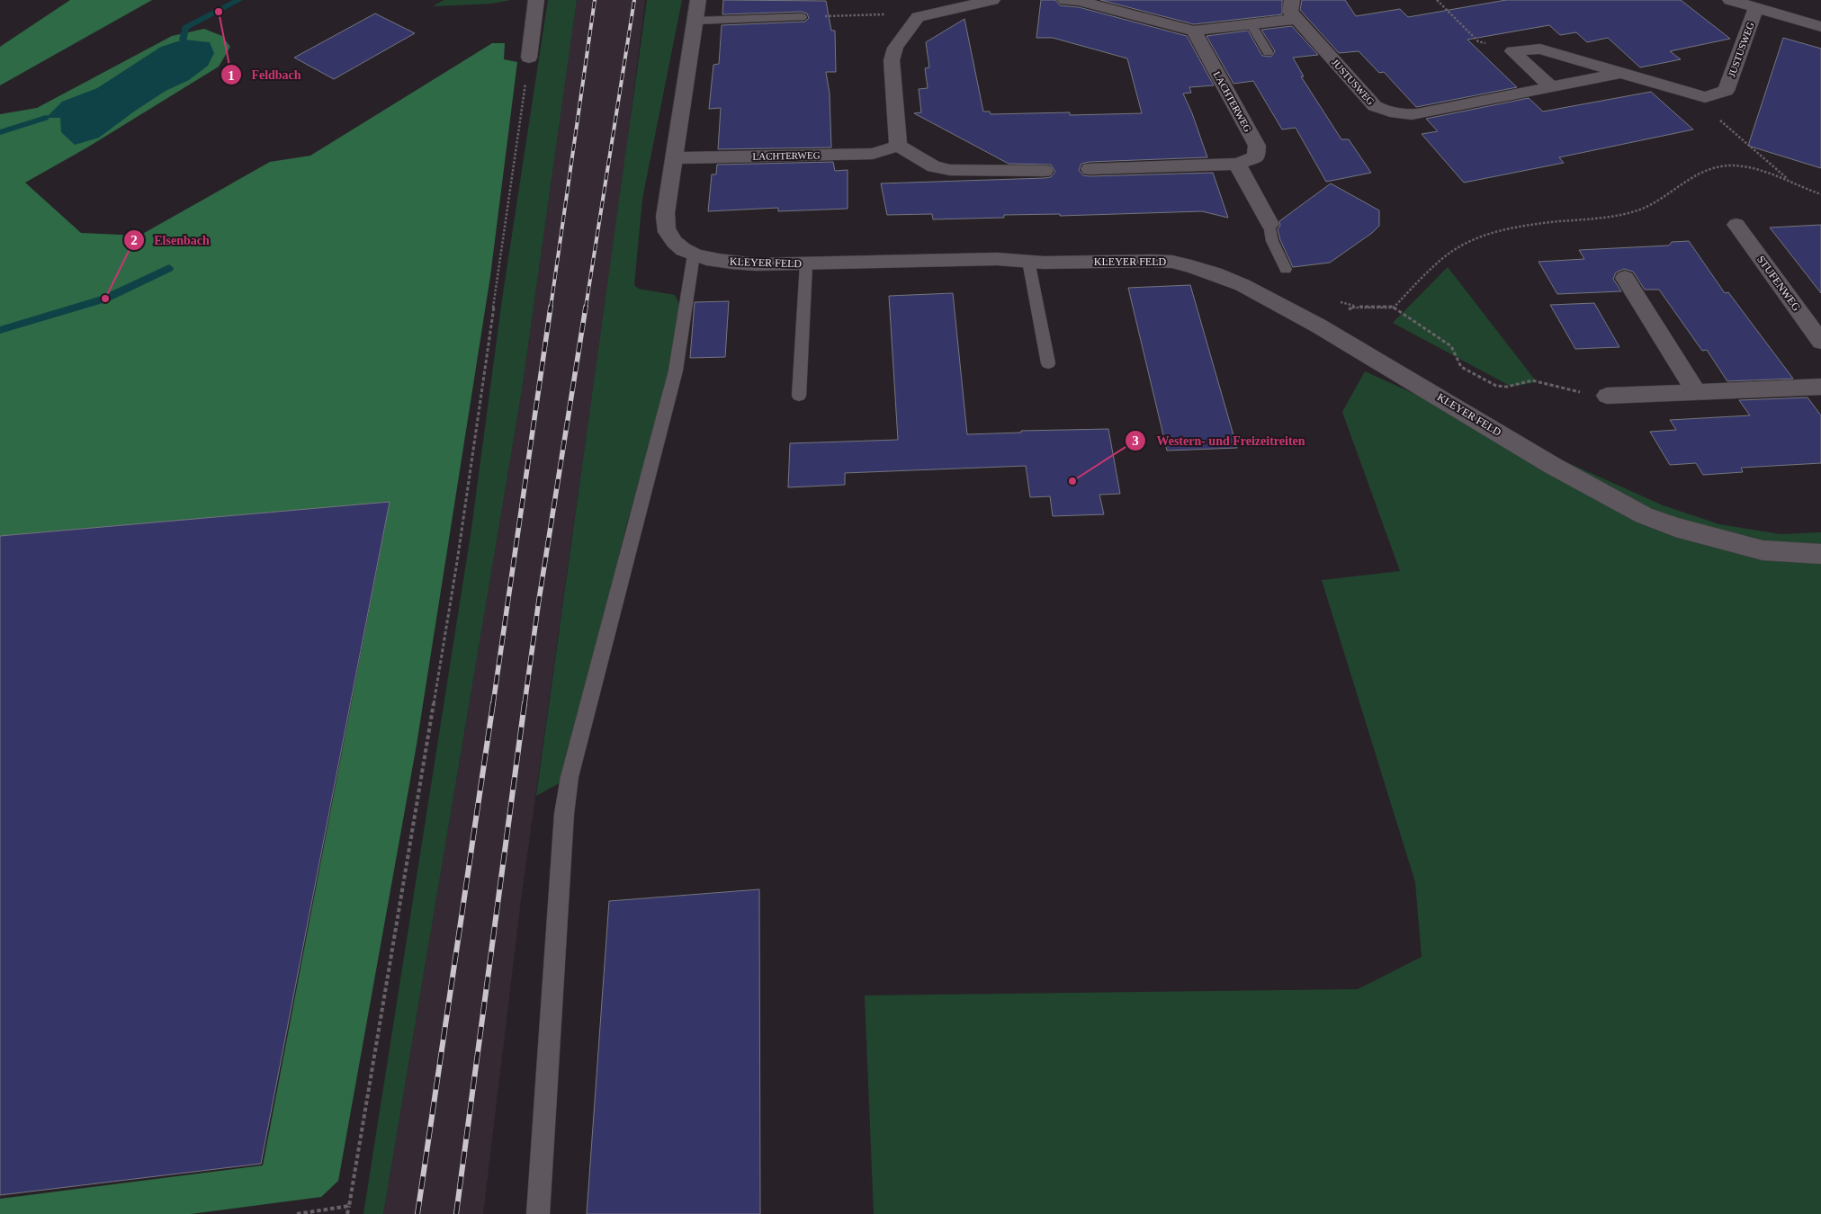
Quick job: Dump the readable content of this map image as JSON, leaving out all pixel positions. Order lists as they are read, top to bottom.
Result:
{
  "streets": {
    "street": [
      "JUSTUSWEG",
      "LACHTERWEG",
      "KLEYER FELD",
      "STUFENWEG"
    ]
  },
  "crossings": [
    ["LACHTERWEG", "KLEYER FELD"]
  ],
  "places": ["Feldbach", "Elsenbach", "Western- und Freizeitreiten"]
}
